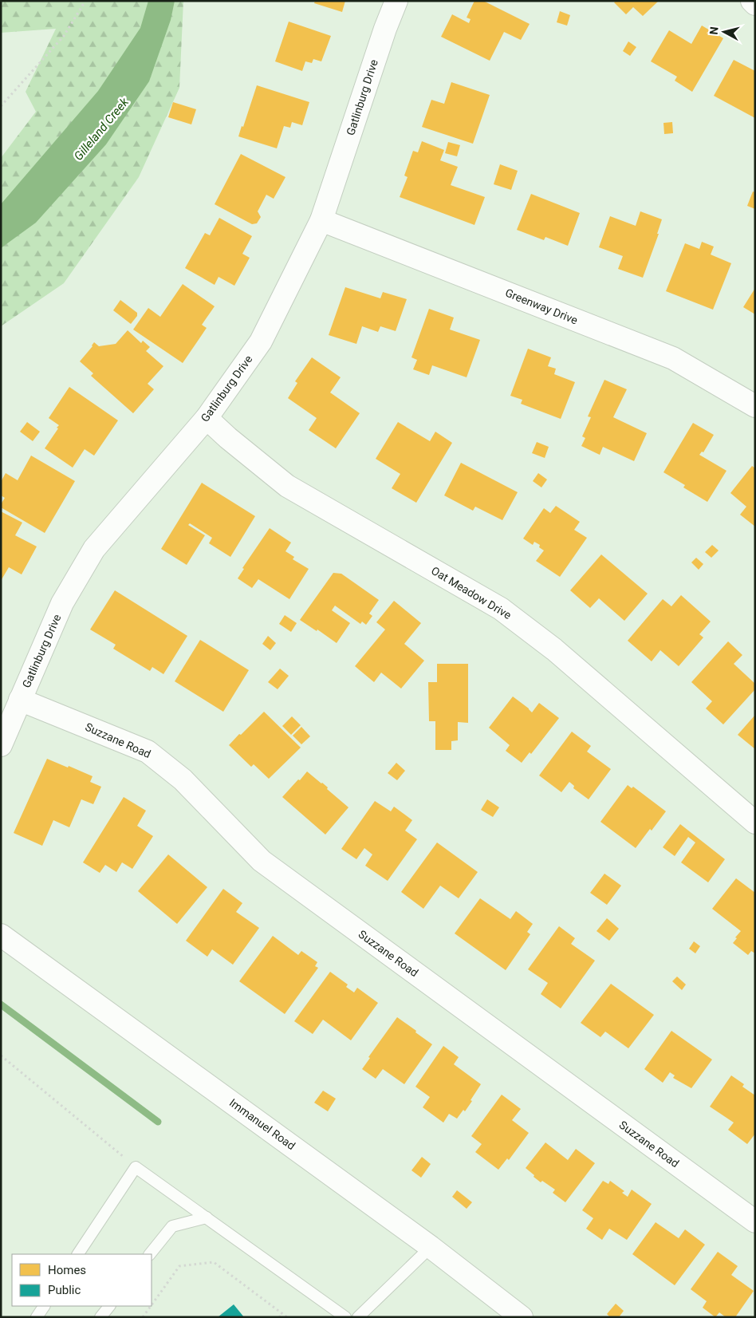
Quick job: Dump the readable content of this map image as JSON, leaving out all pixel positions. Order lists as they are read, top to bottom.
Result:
{
  "streets": {
    "street": [
      "Gatlinburg Drive",
      "Greenway Drive",
      "Oat Meadow Drive",
      "Suzzane Road",
      "Immanuel Road"
    ]
  },
  "crossings": [
    ["Gatlinburg Drive", "Greenway Drive"],
    ["Gatlinburg Drive", "Oat Meadow Drive"],
    ["Gatlinburg Drive", "Suzzane Road"]
  ],
  "water": ["Gilleland Creek"],
  "legend": ["Homes", "Public"],
  "north": "left"
}
